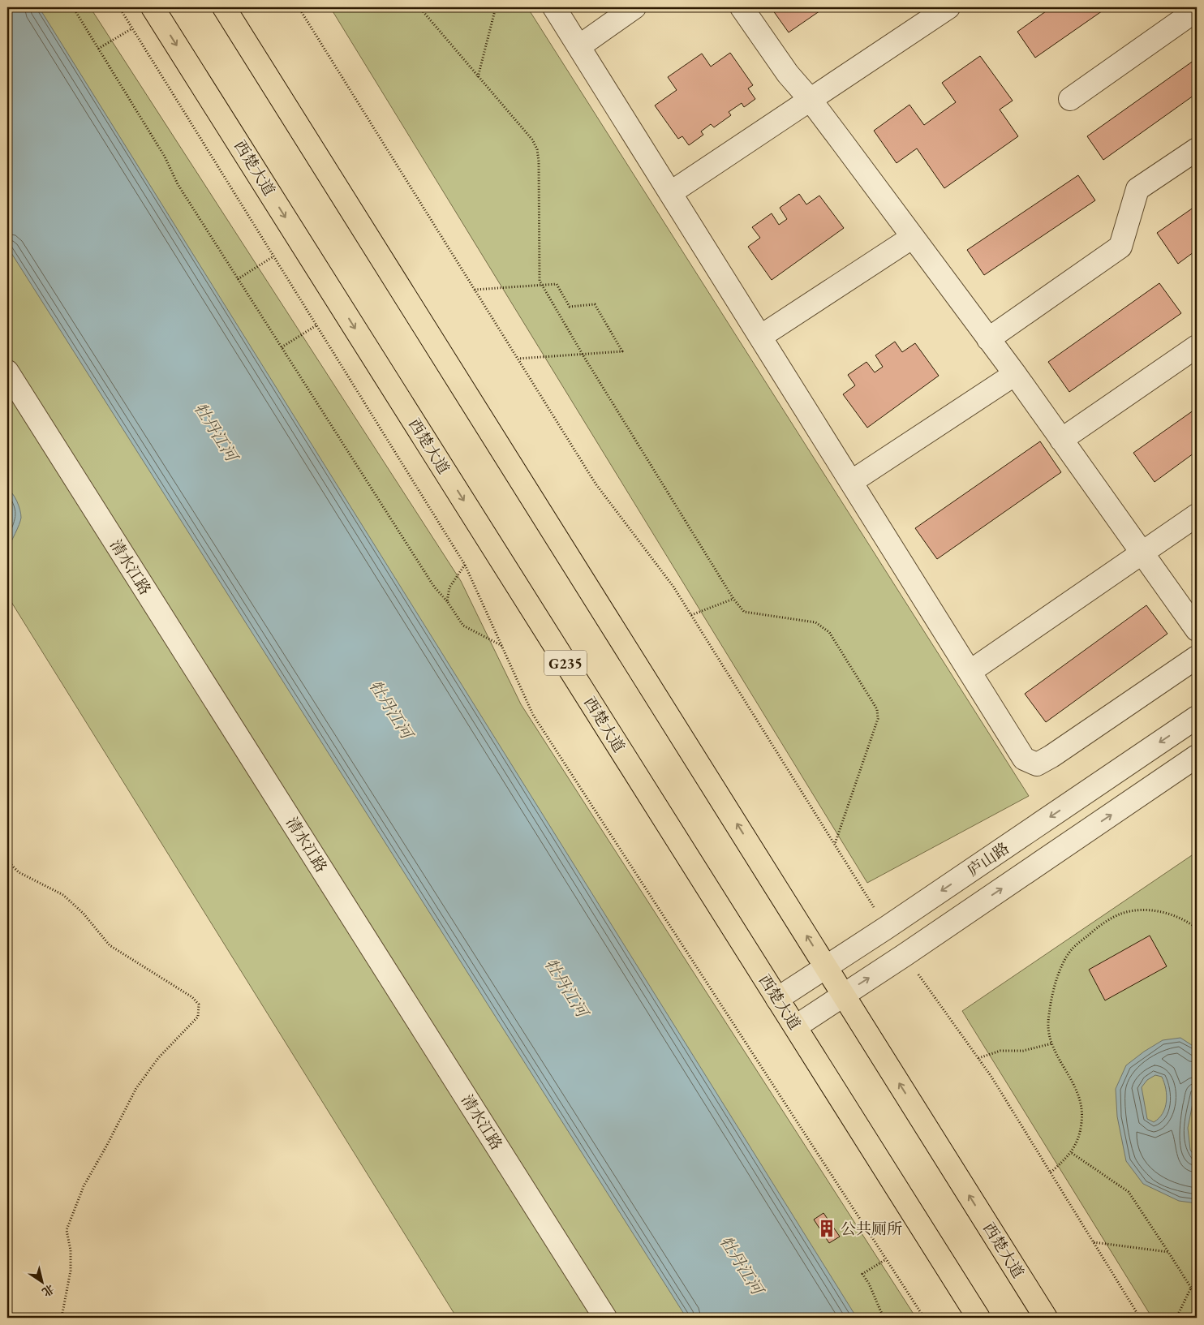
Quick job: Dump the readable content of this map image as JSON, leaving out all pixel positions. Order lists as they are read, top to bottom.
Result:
{
  "streets": {
    "highway": ["西楚大道", "G235"],
    "street": ["清水江路", "庐山路"]
  },
  "crossings": [
    ["西楚大道", "庐山路"]
  ],
  "water": ["牡丹江河"],
  "places": {
    "building": ["公共厕所"]
  },
  "north": "bottom right"
}
